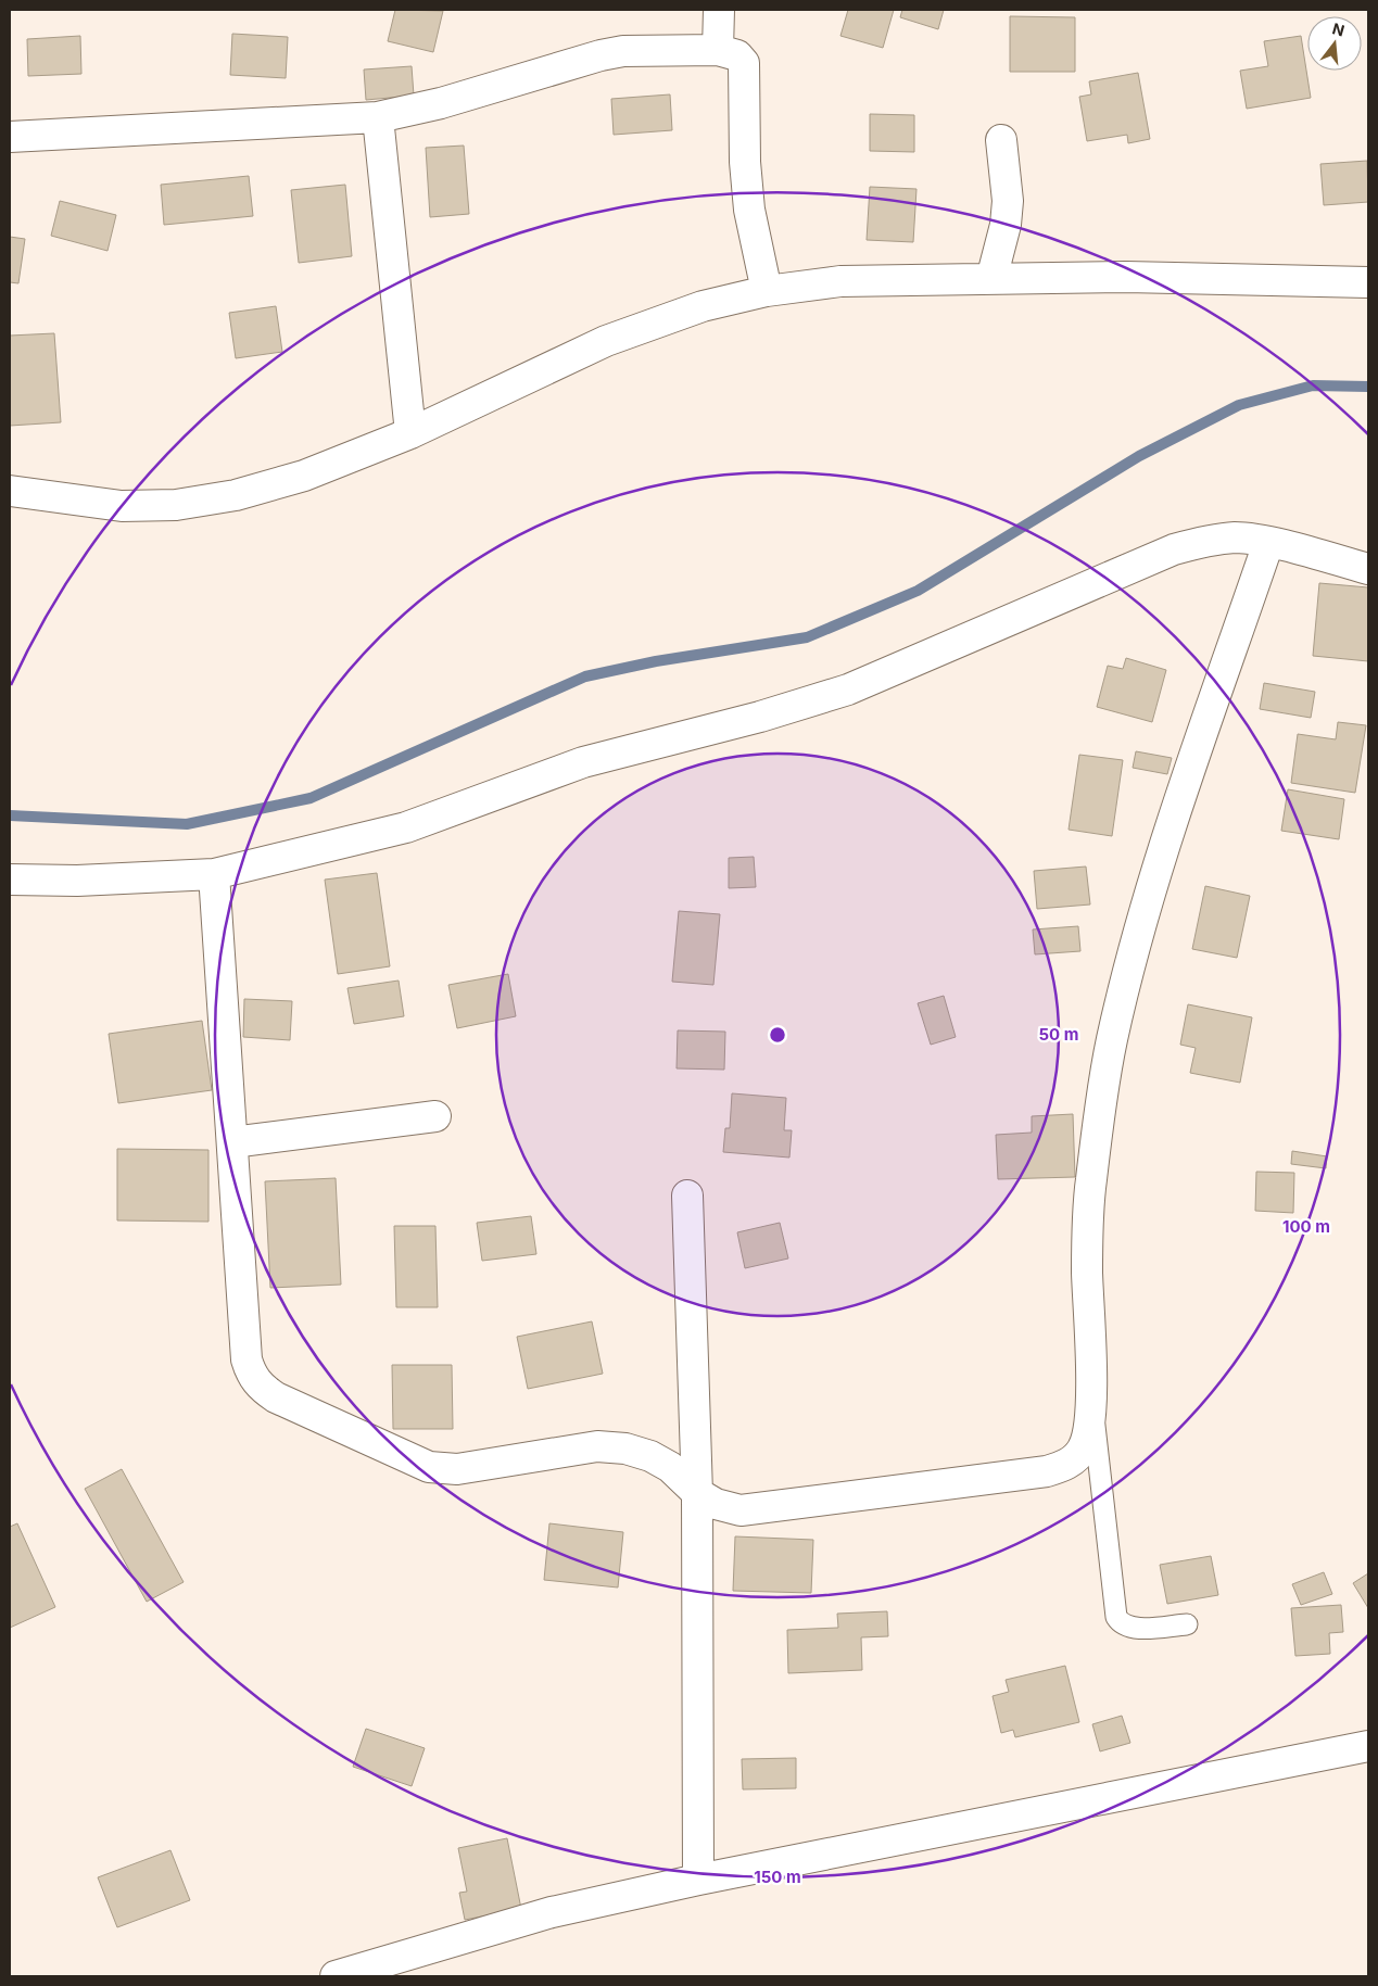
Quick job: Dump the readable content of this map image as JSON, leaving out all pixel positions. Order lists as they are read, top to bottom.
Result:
{
  "north": "top",
  "rings": ["50 m", "100 m", "150 m"]
}
